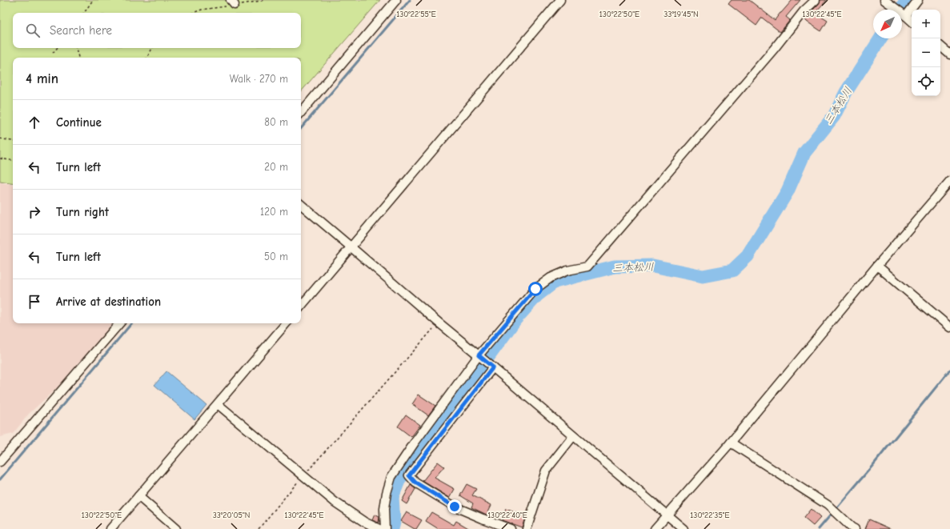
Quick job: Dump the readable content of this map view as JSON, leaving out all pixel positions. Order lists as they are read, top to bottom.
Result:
{
  "water": ["三本松川"],
  "north": "bottom left",
  "page": {
    "map_buttons": ["+", "−"],
    "search": "Search here",
    "heading": ["4 min", "Walk · 270 m"],
    "list": [
      ["Continue", "80 m"],
      ["Turn left", "20 m"],
      ["Turn right", "120 m"],
      ["Turn left", "50 m"],
      "Arrive at destination"
    ]
  },
  "coordinates": [
    "130°22'50\"E",
    "33°19'45\"N",
    "130°22'55\"E",
    "130°22'45\"E",
    "130°22'40\"E",
    "130°22'35\"E",
    "33°20'05\"N"
  ]
}
